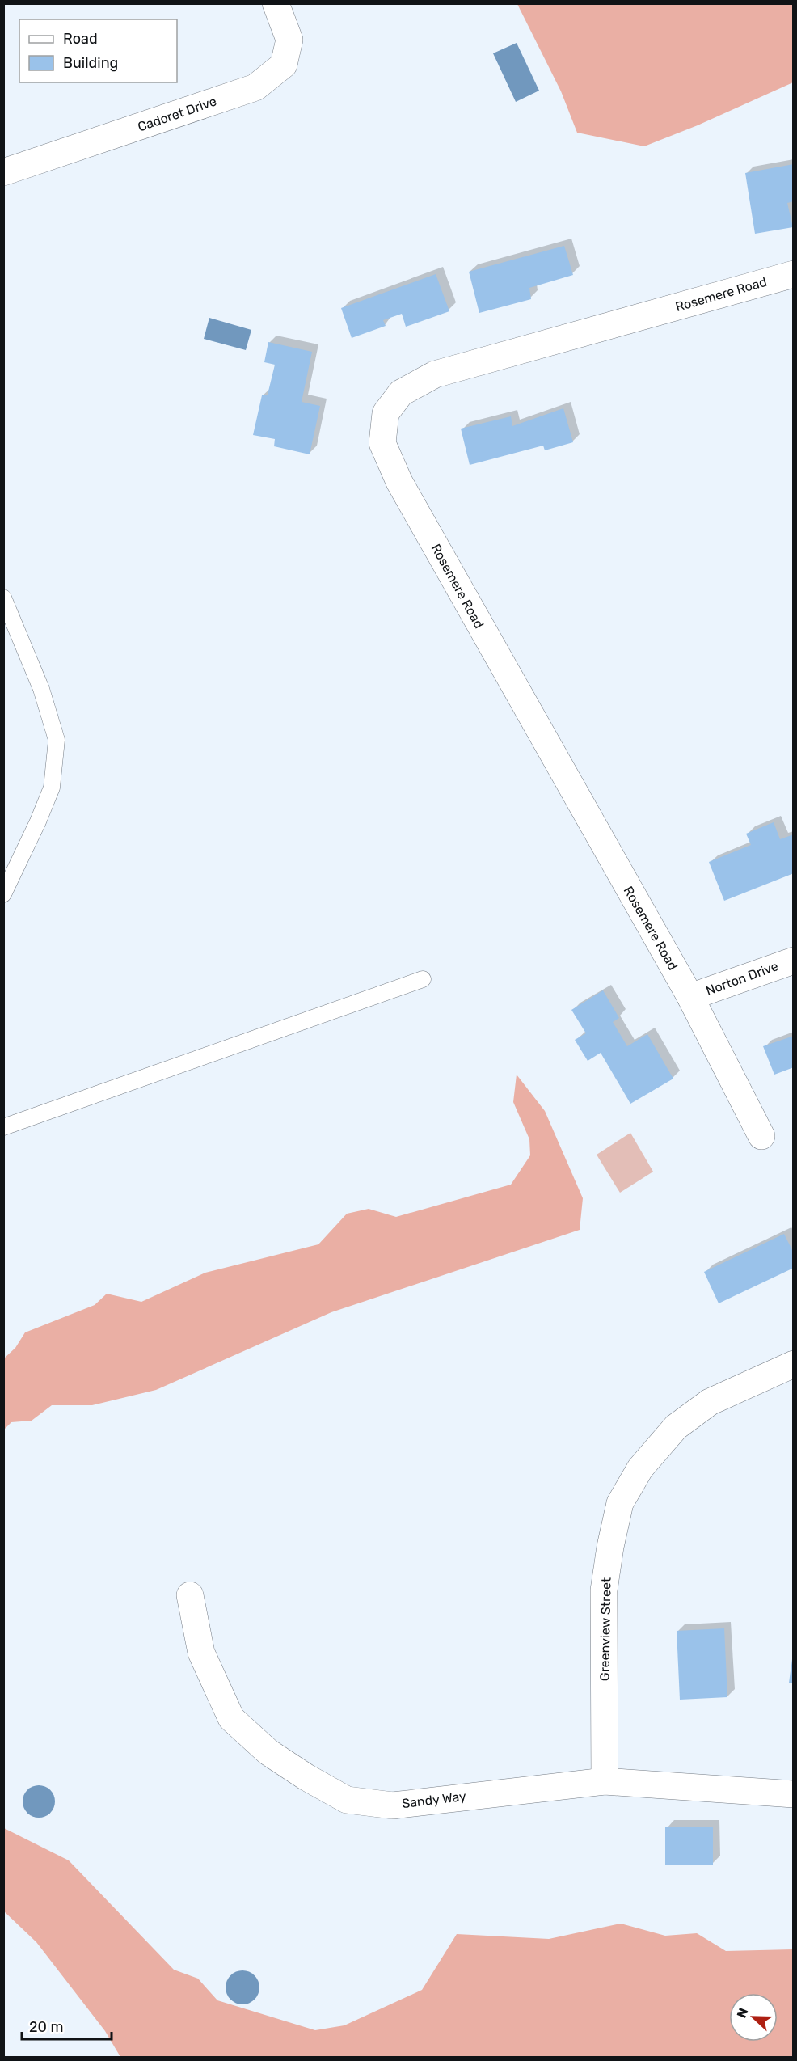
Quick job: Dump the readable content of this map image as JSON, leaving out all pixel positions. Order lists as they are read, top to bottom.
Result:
{
  "streets": {
    "street": [
      "Cadoret Drive",
      "Rosemere Road",
      "Norton Drive",
      "Greenview Street",
      "Sandy Way"
    ]
  },
  "crossings": [
    ["Rosemere Road", "Norton Drive"],
    ["Greenview Street", "Sandy Way"]
  ],
  "legend": ["Road", "Building"],
  "scale_bar": "20 m",
  "north": "left"
}
